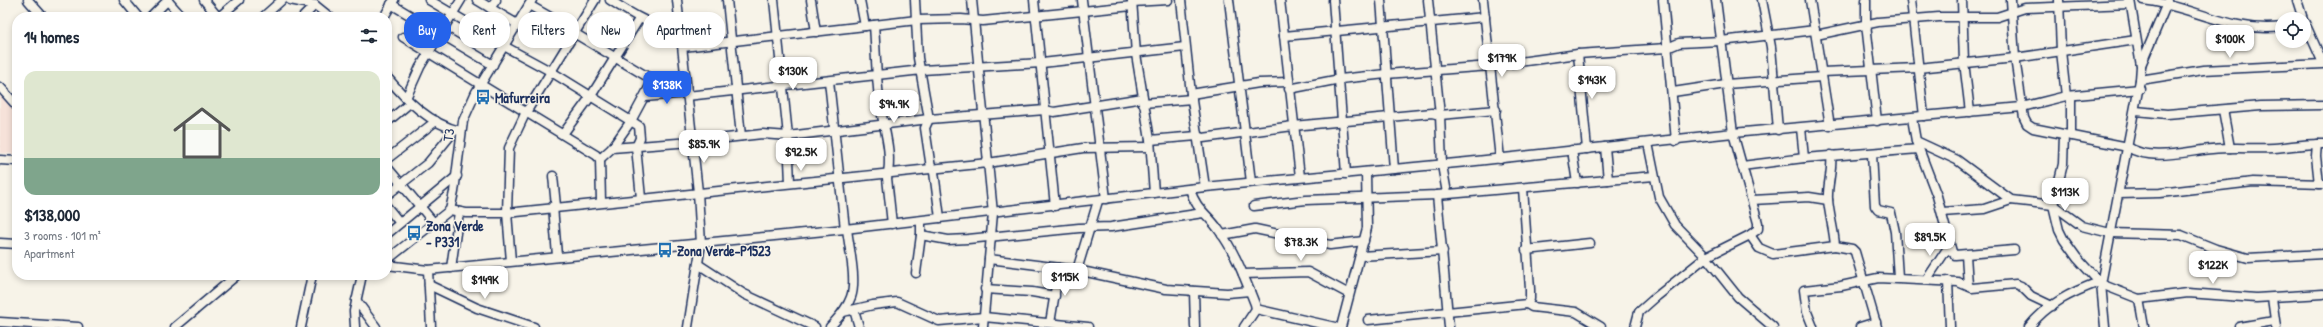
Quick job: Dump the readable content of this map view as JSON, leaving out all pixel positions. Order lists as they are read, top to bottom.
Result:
{
  "streets": {
    "street": ["T3"]
  },
  "places": {
    "bus stop": ["Mafurreira", "Zona Verde - P331", "Zona Verde-P1523"]
  },
  "page": {
    "chip": [
      "Buy",
      "Rent",
      "Filters",
      "New",
      "Apartment"
    ],
    "heading": "14 homes",
    "price": [
      "$100K",
      "$179K",
      "$130K",
      "$143K",
      "$138K",
      "$94.9K",
      "$85.9K",
      "$92.5K",
      "$113K",
      "$89.5K",
      "$78.3K",
      "$122K",
      "$115K",
      "$149K"
    ],
    "list": [
      {
        "name": "$138,000",
        "note": "3 rooms · 101 m² · Apartment"
      }
    ]
  }
}
